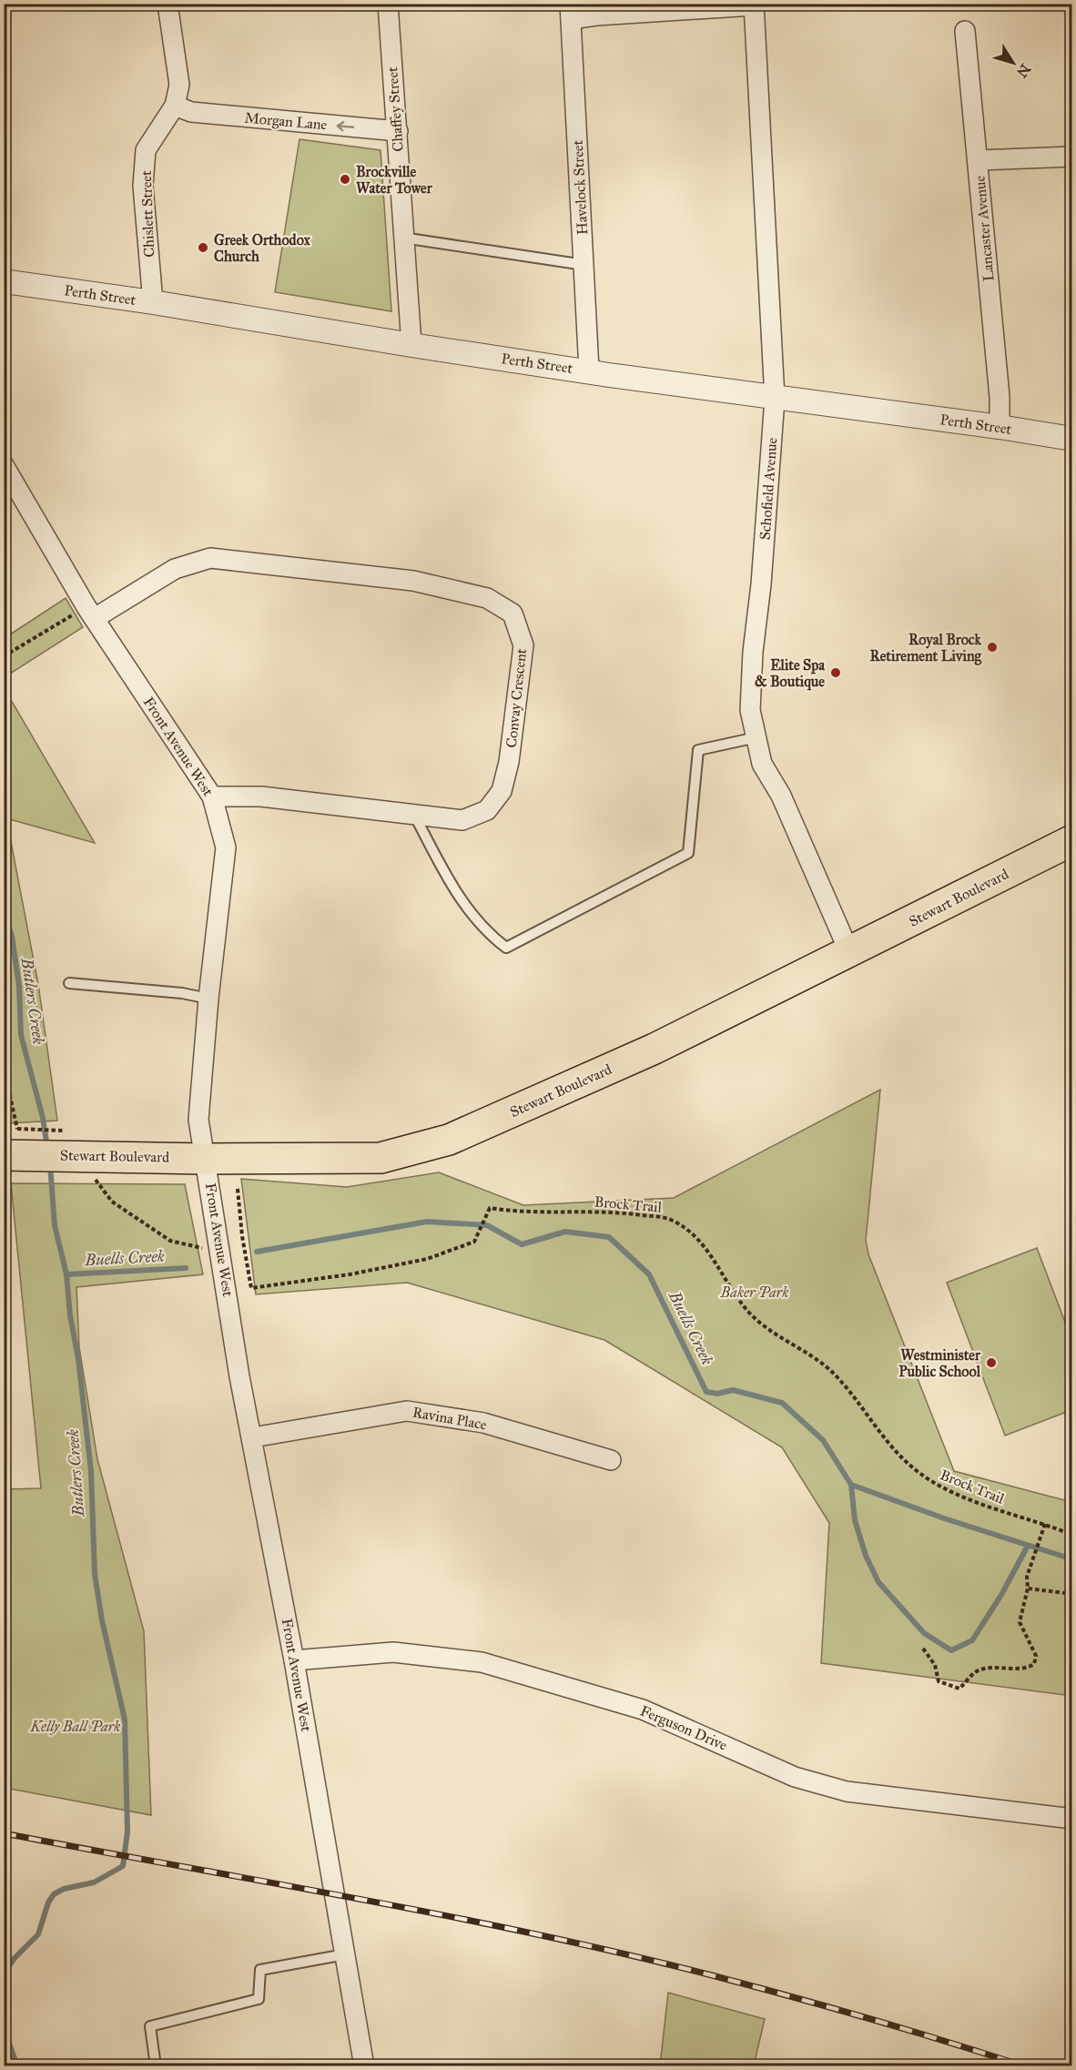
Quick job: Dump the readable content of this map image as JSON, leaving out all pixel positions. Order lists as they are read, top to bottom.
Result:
{
  "streets": {
    "main road": ["Stewart Boulevard"],
    "street": [
      "Chaffey Street",
      "Morgan Lane",
      "Havelock Street",
      "Chislett Street",
      "Lancaster Avenue",
      "Perth Street",
      "Schofield Avenue",
      "Convay Crescent",
      "Front Avenue West",
      "Ravina Place",
      "Ferguson Drive"
    ],
    "path": ["Brock Trail"]
  },
  "crossings": [
    ["Chaffey Street", "Morgan Lane"],
    ["Chaffey Street", "Perth Street"],
    ["Morgan Lane", "Chislett Street"],
    ["Havelock Street", "Perth Street"],
    ["Chislett Street", "Perth Street"],
    ["Lancaster Avenue", "Perth Street"],
    ["Perth Street", "Schofield Avenue"],
    ["Schofield Avenue", "Stewart Boulevard"],
    ["Convay Crescent", "Front Avenue West"],
    ["Front Avenue West", "Stewart Boulevard"],
    ["Front Avenue West", "Ravina Place"],
    ["Front Avenue West", "Ferguson Drive"]
  ],
  "one_way": ["Morgan Lane"],
  "water": ["Butlers Creek", "Buells Creek"],
  "parks": ["Baker Park", "Kelly Ball Park"],
  "places": [
    "Brockville Water Tower",
    "Greek Orthodox Church",
    "Royal Brock Retirement Living",
    "Elite Spa & Boutique",
    "Westminister Public School"
  ],
  "north": "bottom right"
}
